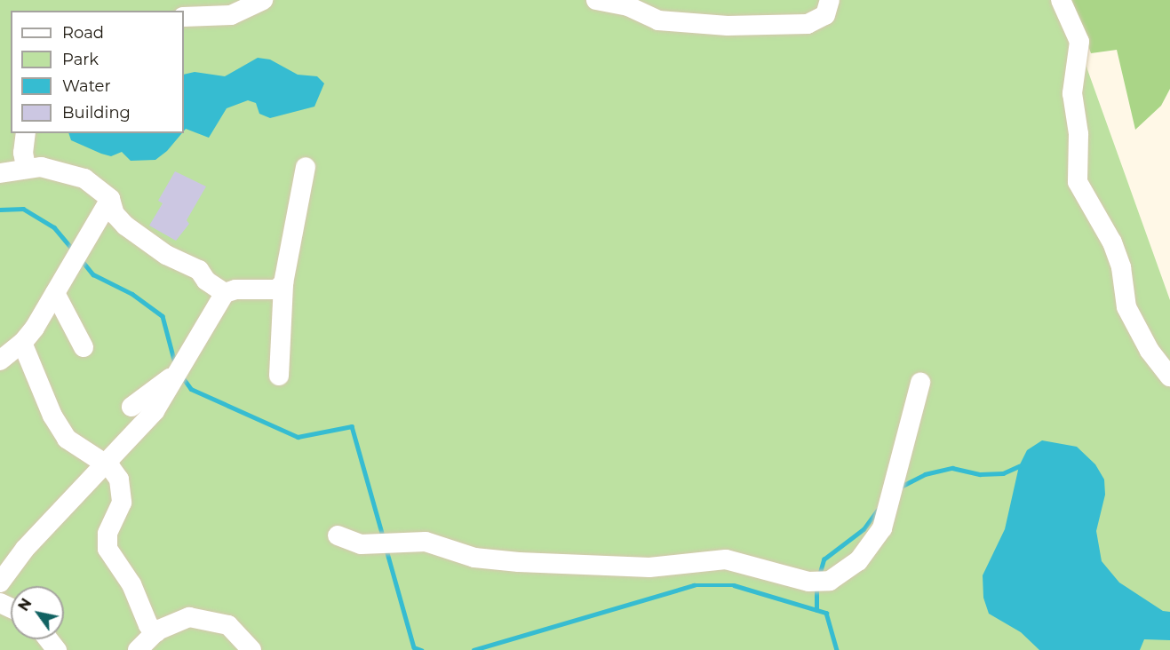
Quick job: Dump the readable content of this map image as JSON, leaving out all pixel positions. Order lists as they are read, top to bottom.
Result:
{
  "legend": [
    "Road",
    "Park",
    "Water",
    "Building"
  ],
  "north": "top left"
}
